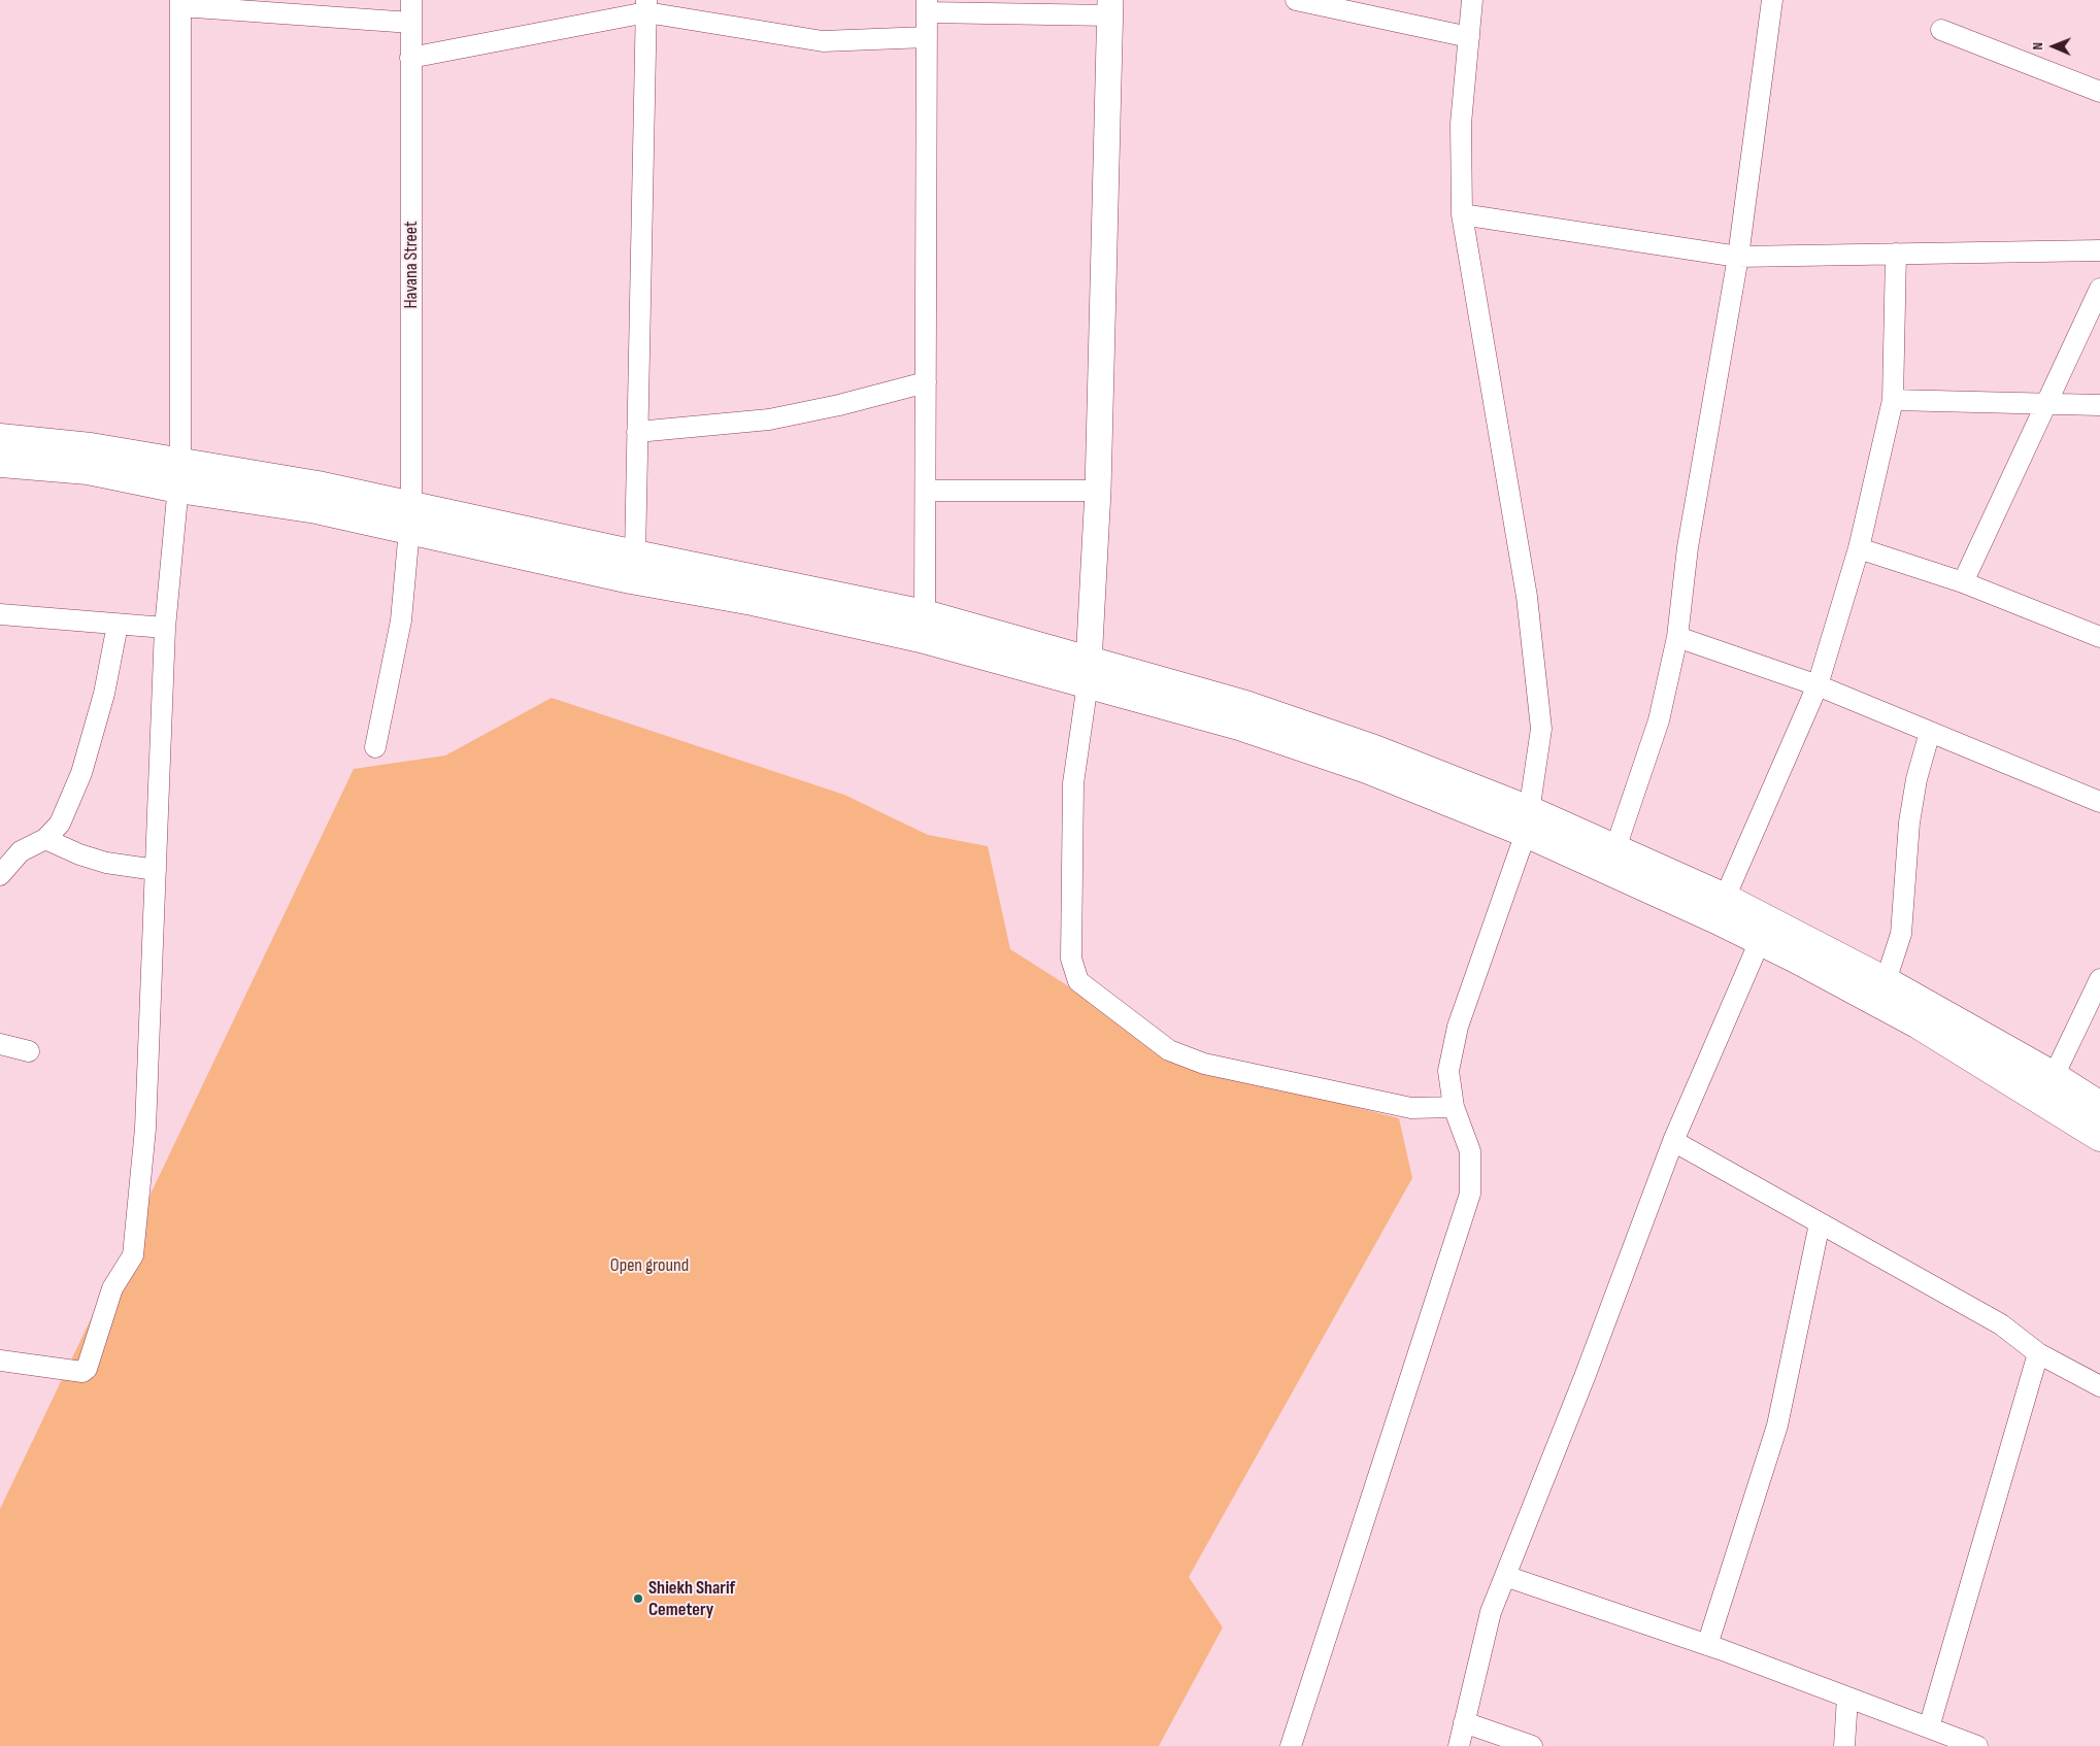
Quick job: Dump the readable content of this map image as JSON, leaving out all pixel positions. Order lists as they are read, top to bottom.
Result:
{
  "streets": {
    "street": ["Havana Street"]
  },
  "parks": ["Open ground"],
  "places": ["Shiekh Sharif Cemetery"],
  "north": "left"
}
